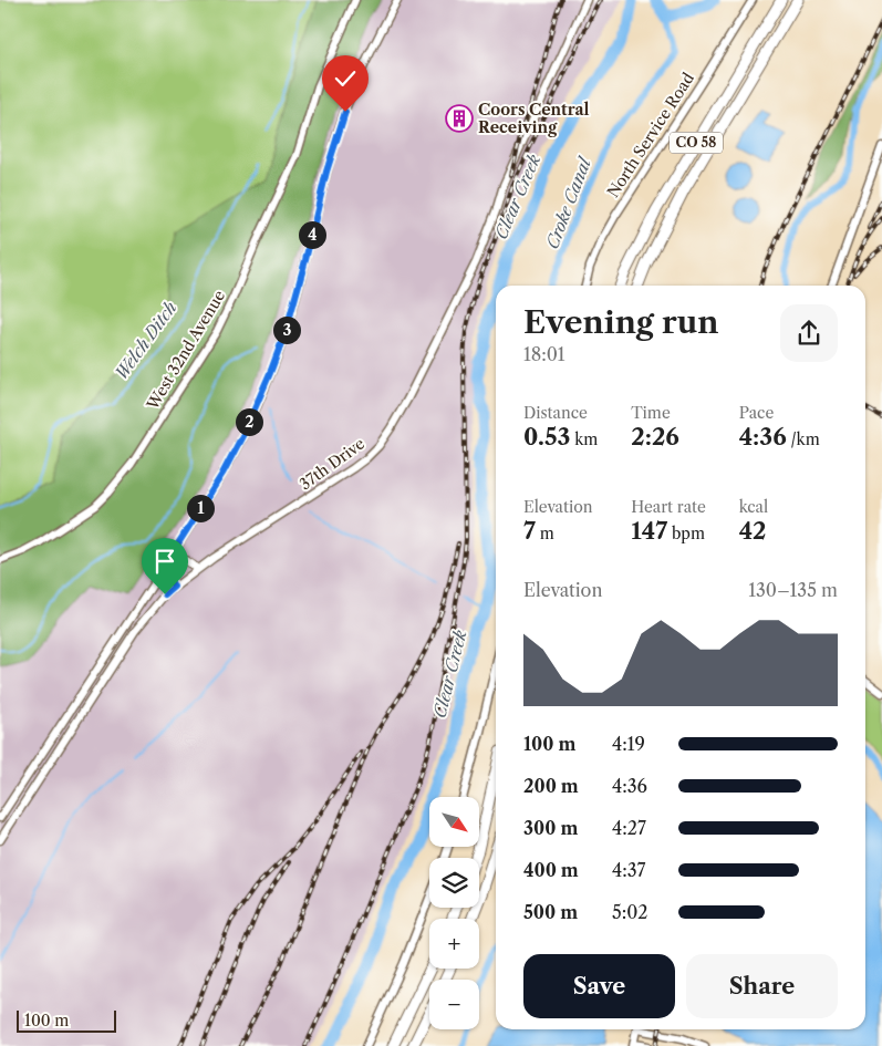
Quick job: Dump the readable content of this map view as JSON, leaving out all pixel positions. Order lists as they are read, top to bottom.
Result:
{
  "streets": {
    "highway": ["CO 58"],
    "street": ["North Service Road", "West 32nd Avenue", "37th Drive"]
  },
  "water": ["Clear Creek", "Croke Canal", "Welch Ditch"],
  "places": {
    "building": ["Coors Central Receiving"]
  },
  "scale_bar": "100 m",
  "north": "bottom right",
  "page": {
    "pins": [
      "4",
      "3",
      "2",
      "1"
    ],
    "heading": ["Evening run", "18:01"],
    "stats": [
      ["Distance", "0.53 km"],
      ["Time", "2:26"],
      ["Pace", "4:36 /km"],
      ["Elevation", "7 m"],
      ["Heart rate", "147 bpm"],
      ["kcal", "42"]
    ],
    "chart": ["Elevation", "130–135 m"],
    "list": [
      {
        "name": "100 m",
        "note": "4:19"
      },
      {
        "name": "200 m",
        "note": "4:36"
      },
      {
        "name": "300 m",
        "note": "4:27"
      },
      {
        "name": "400 m",
        "note": "4:37"
      },
      {
        "name": "500 m",
        "note": "5:02"
      }
    ],
    "map_buttons": ["+", "−"],
    "buttons": ["Save", "Share"],
    "scale": "100 m"
  }
}
